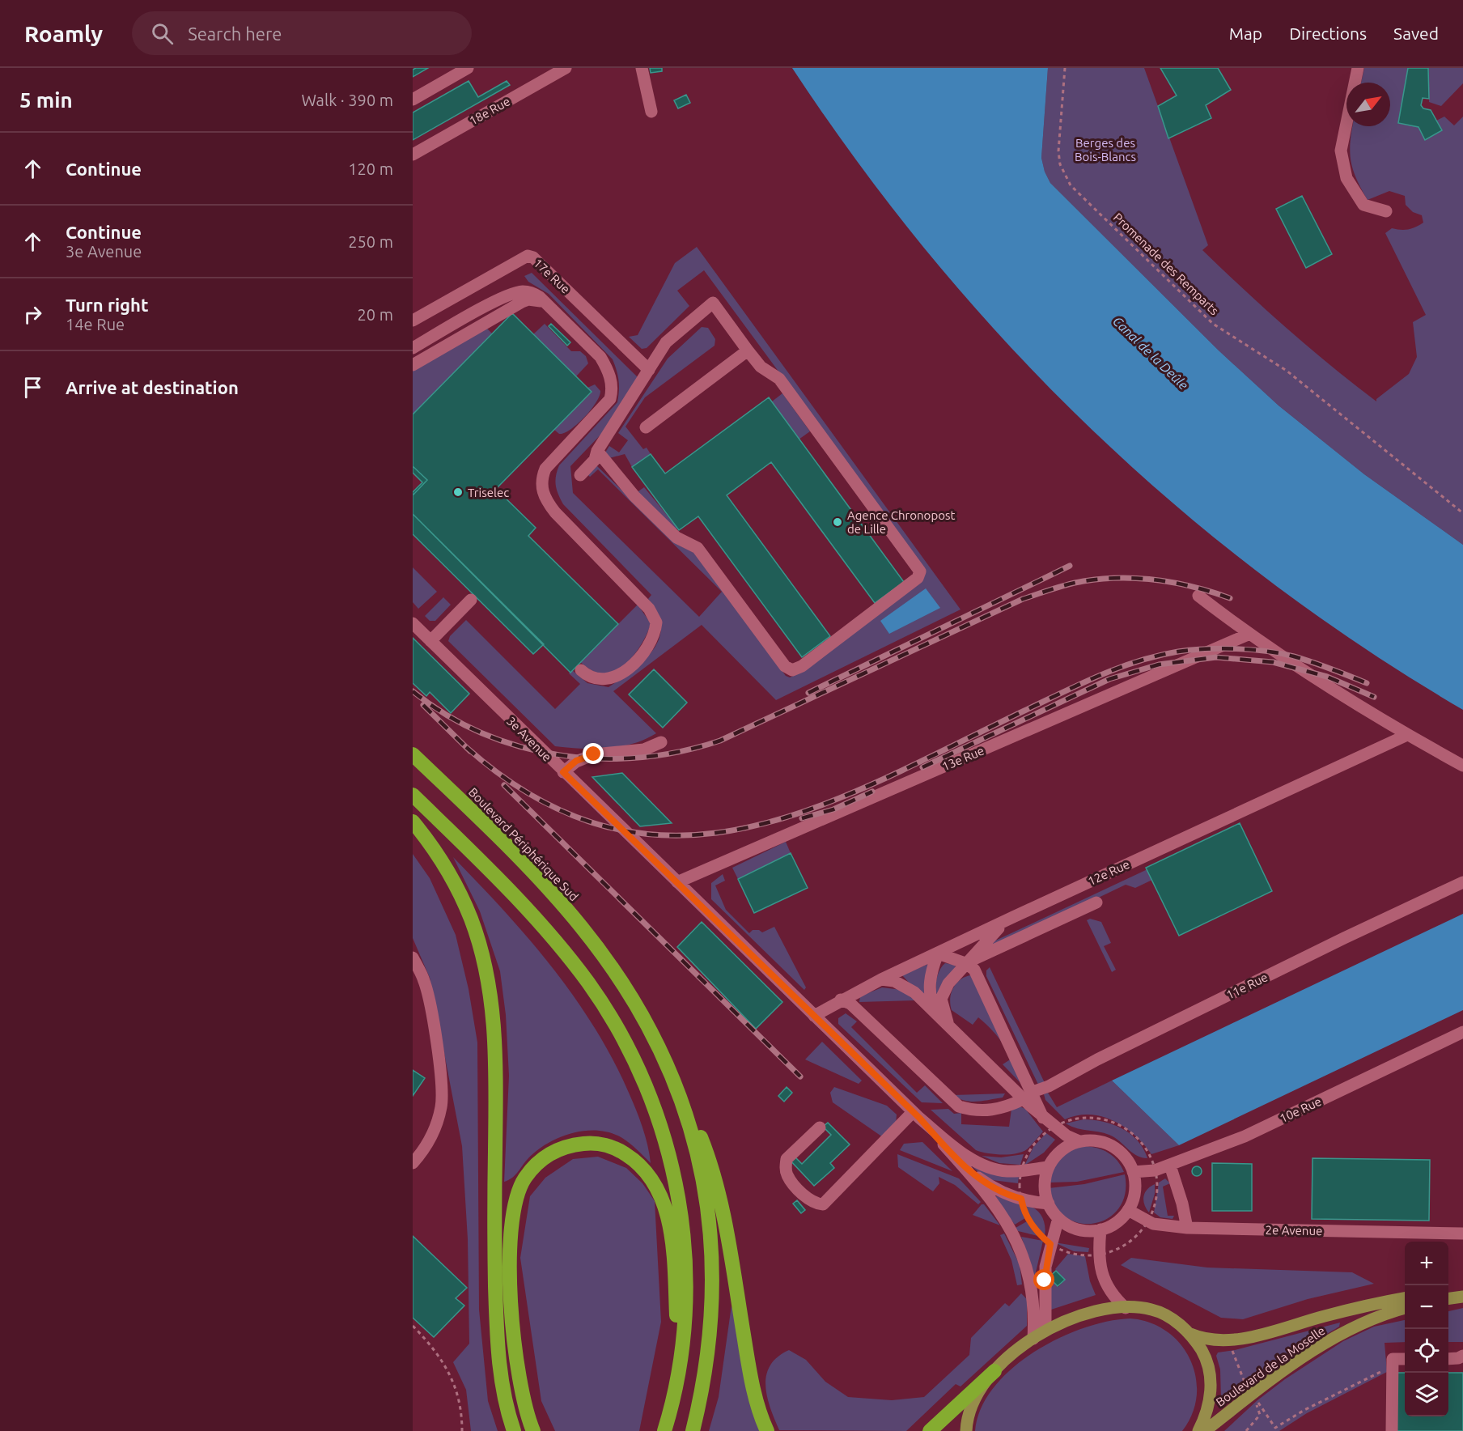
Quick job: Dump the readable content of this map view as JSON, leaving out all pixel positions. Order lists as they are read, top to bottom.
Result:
{
  "streets": {
    "highway": ["Boulevard Périphérique Sud"],
    "main road": ["Boulevard de la Moselle"],
    "street": [
      "18e Rue",
      "17e Rue",
      "3e Avenue",
      "13e Rue",
      "12e Rue",
      "11e Rue",
      "10e Rue",
      "2e Avenue"
    ],
    "path": ["Promenade des Remparts"]
  },
  "crossings": [
    ["3e Avenue", "13e Rue"],
    ["3e Avenue", "12e Rue"],
    ["3e Avenue", "10e Rue"],
    ["3e Avenue", "2e Avenue"],
    ["12e Rue", "11e Rue"],
    ["10e Rue", "2e Avenue"]
  ],
  "water": ["Canal de la Deûle"],
  "parks": ["Berges des Bois-Blancs"],
  "places": ["Triselec", "Agence Chronopost de Lille"],
  "north": "top right",
  "page": {
    "header": "Roamly",
    "search": "Search here",
    "nav": ["Map", "Directions", "Saved"],
    "heading": ["5 min", "Walk · 390 m"],
    "list": [
      ["Continue", "120 m"],
      ["Continue", "3e Avenue", "250 m"],
      ["Turn right", "14e Rue", "20 m"],
      "Arrive at destination"
    ],
    "map_buttons": ["+", "−"]
  }
}
